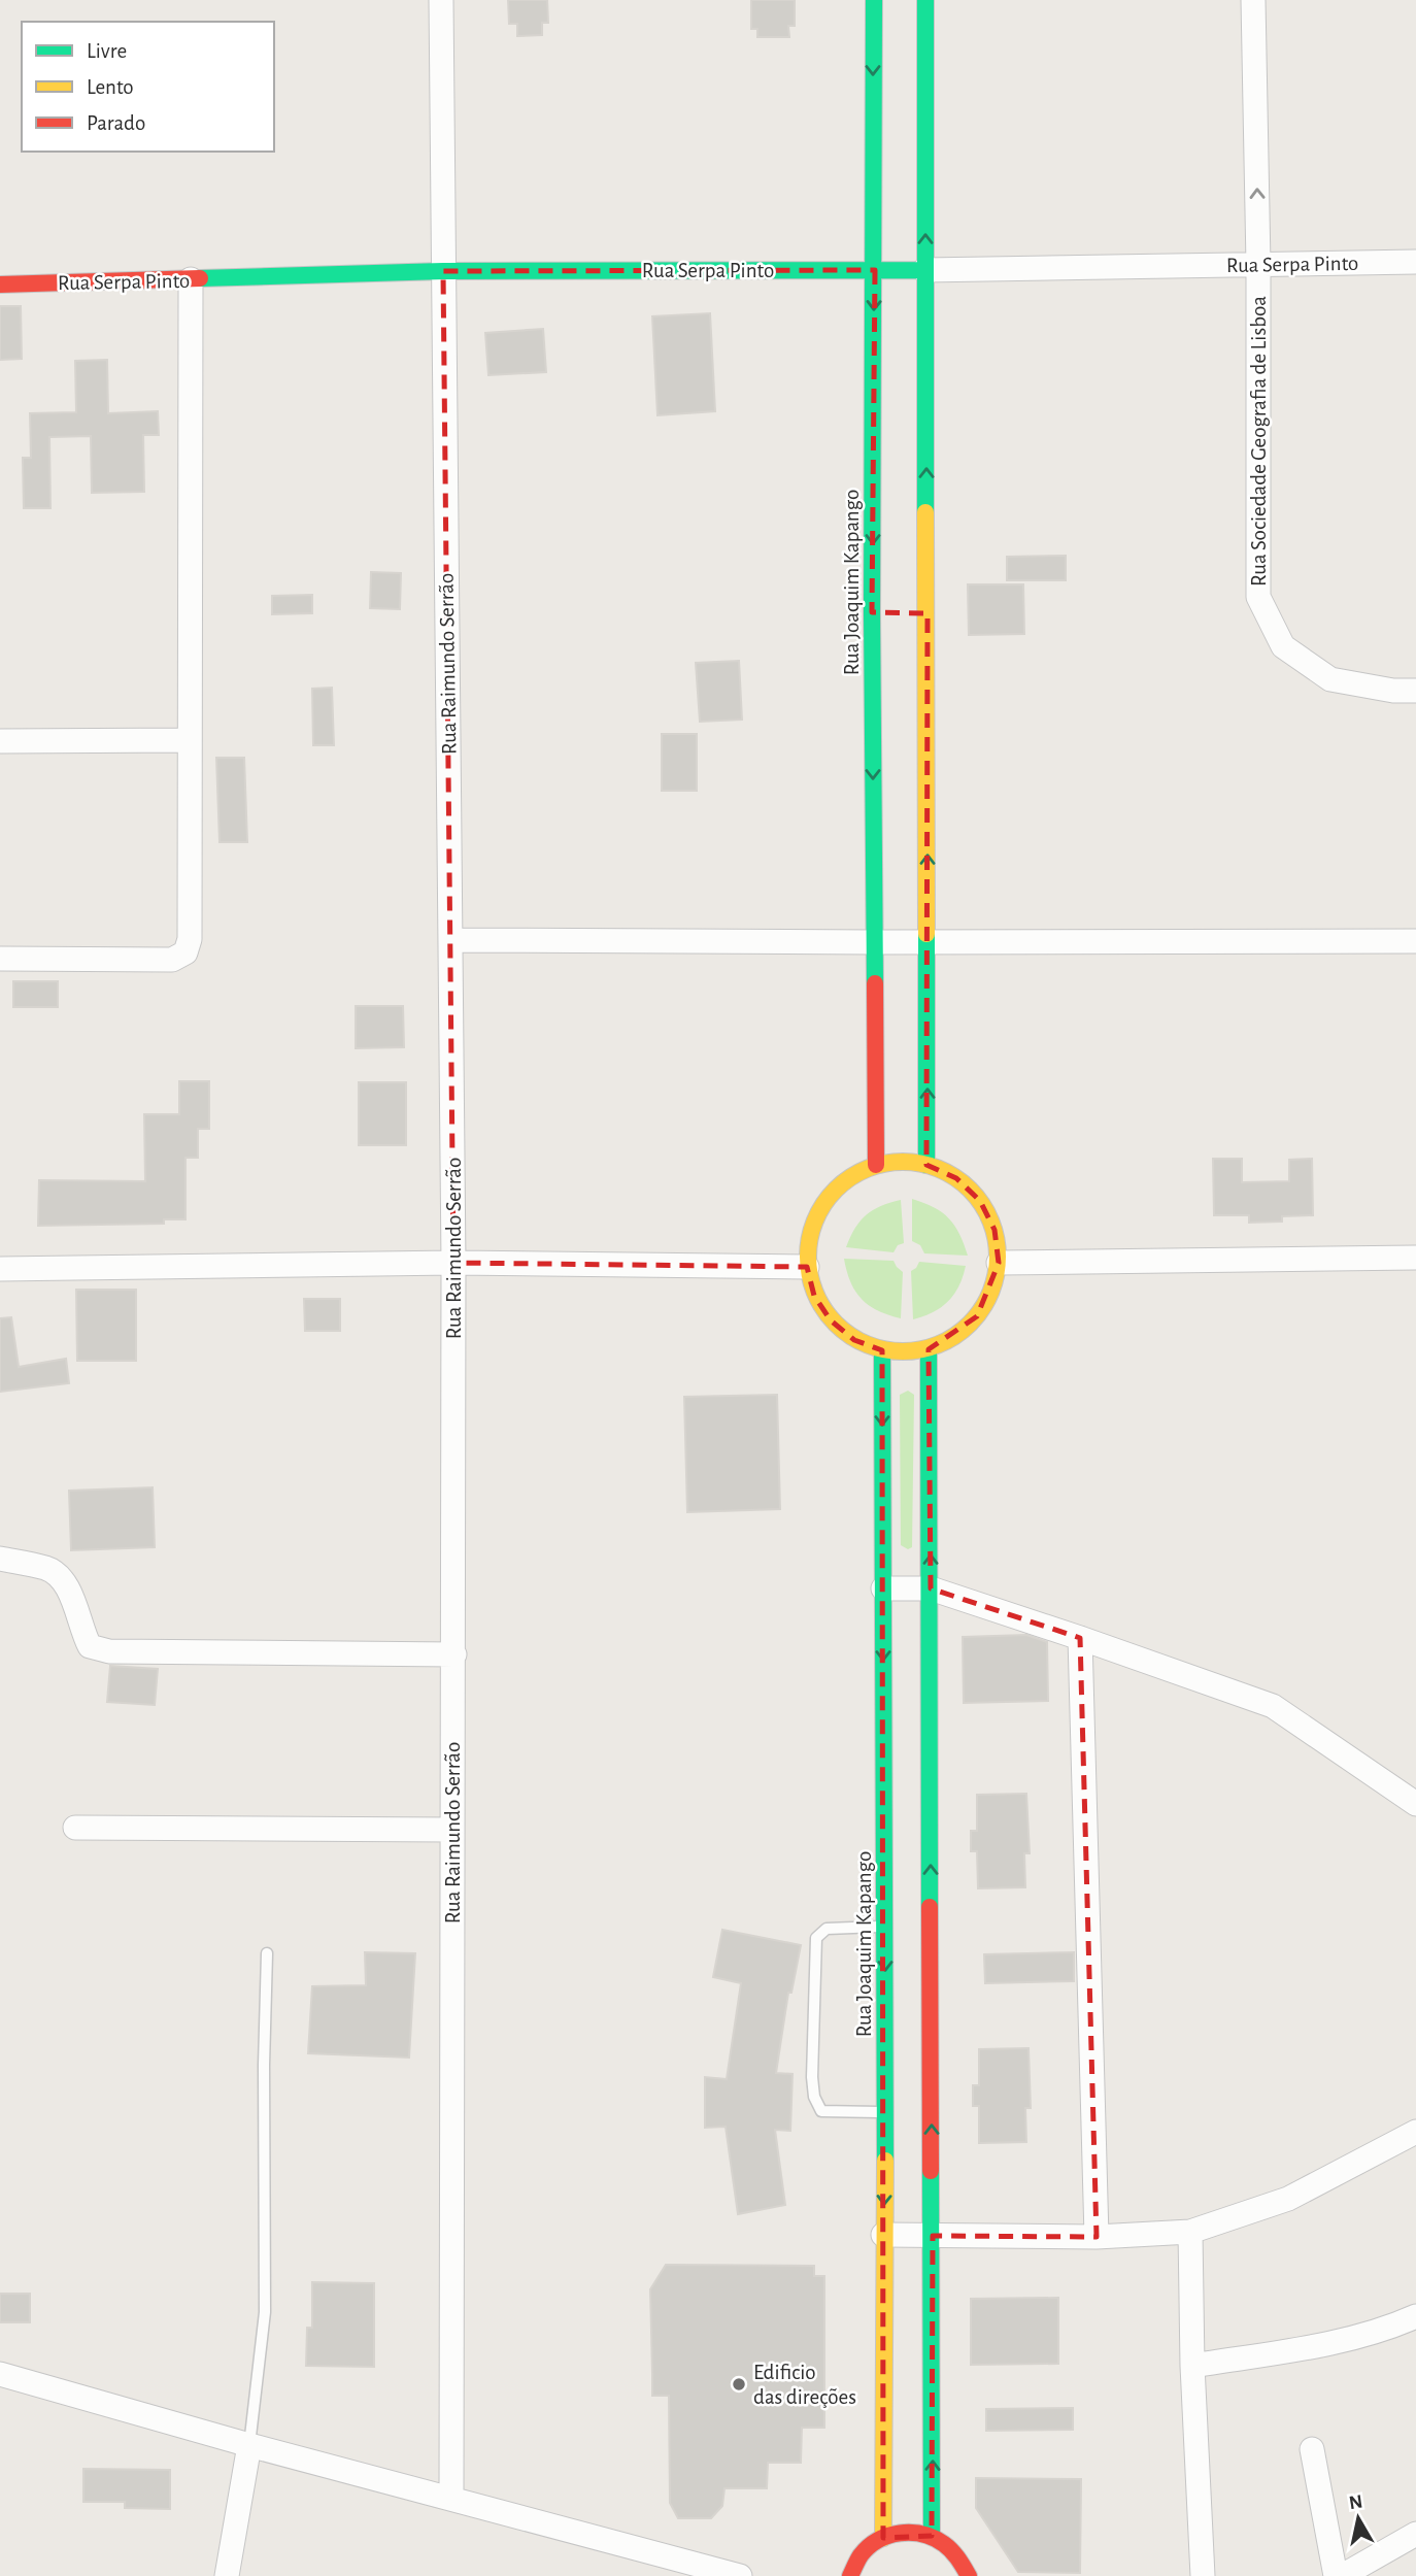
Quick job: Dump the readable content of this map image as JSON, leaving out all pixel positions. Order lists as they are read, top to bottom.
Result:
{
  "streets": {
    "main road": ["Rua Serpa Pinto", "Rua Joaquim Kapango"],
    "street": ["Rua Sociedade Geografia de Lisboa", "Rua Raimundo Serrão"]
  },
  "crossings": [
    ["Rua Serpa Pinto", "Rua Sociedade Geografia de Lisboa"],
    ["Rua Serpa Pinto", "Rua Joaquim Kapango"],
    ["Rua Serpa Pinto", "Rua Raimundo Serrão"]
  ],
  "places": ["Edificio das direções"],
  "legend": ["Livre", "Lento", "Parado"],
  "north": "top"
}
